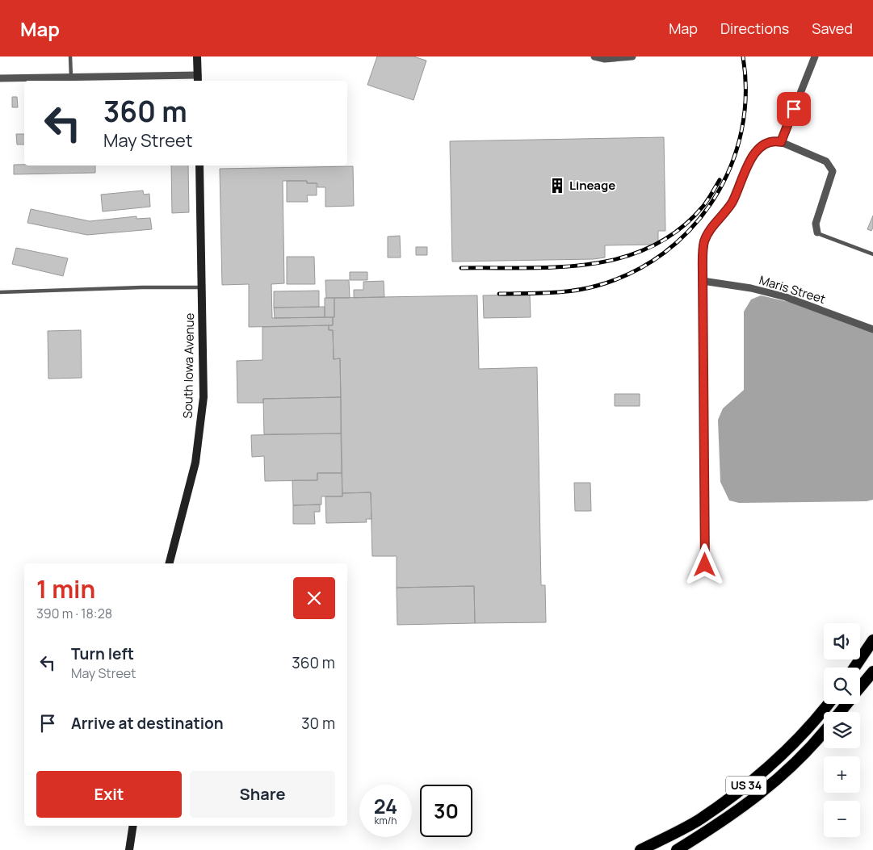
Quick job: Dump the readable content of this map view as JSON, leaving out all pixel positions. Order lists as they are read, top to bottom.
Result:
{
  "streets": {
    "highway": ["US 34"],
    "main road": ["South Iowa Avenue"],
    "street": ["Maris Street"]
  },
  "places": {
    "building": ["Lineage"]
  },
  "page": {
    "header": "Map",
    "nav": ["Map", "Directions", "Saved"],
    "turn": ["360 m", "May Street"],
    "heading": ["1 min", "390 m · 18:28"],
    "map_buttons": ["+", "−"],
    "list": [
      {
        "name": "Turn left",
        "note": "May Street",
        "value": "360 m"
      },
      {
        "name": "Arrive at destination",
        "value": "30 m"
      }
    ],
    "buttons": ["Exit", "Share"],
    "speed": "24 km/h",
    "limit": "30"
  }
}
